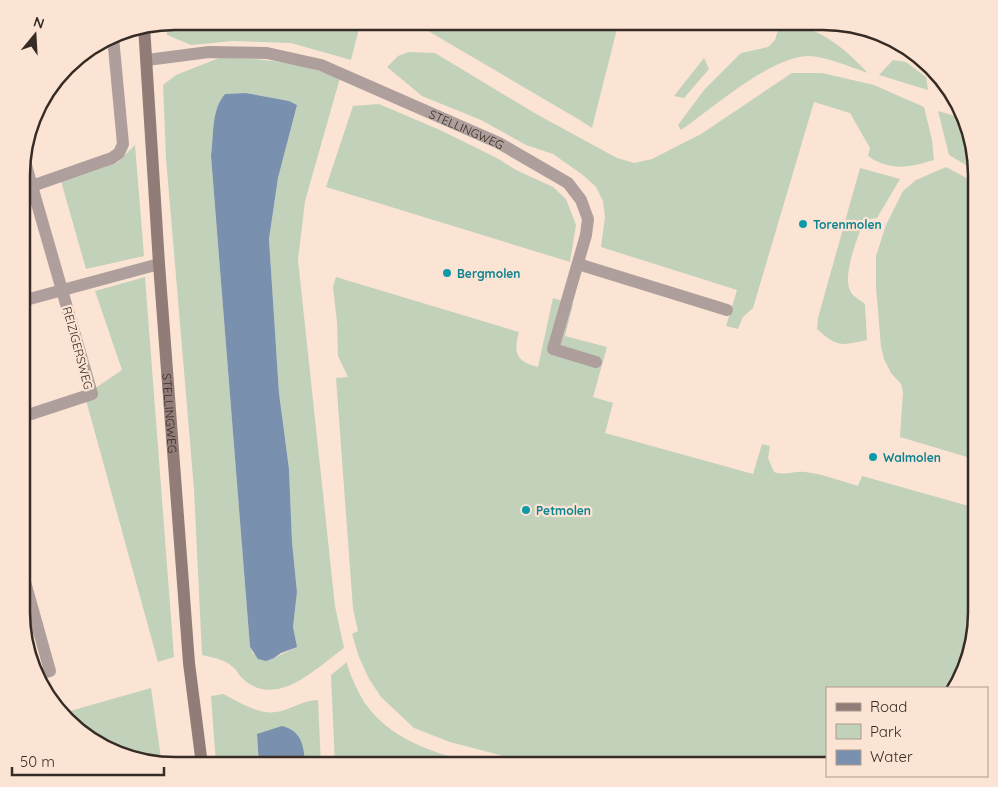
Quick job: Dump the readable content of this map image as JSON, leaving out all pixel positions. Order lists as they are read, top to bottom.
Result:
{
  "streets": {
    "street": ["STELLINGWEG", "REIZIGERSWEG"]
  },
  "crossings": [
    ["STELLINGWEG", "REIZIGERSWEG"]
  ],
  "places": [
    "Torenmolen",
    "Bergmolen",
    "Walmolen",
    "Petmolen"
  ],
  "legend": ["Road", "Park", "Water"],
  "scale_bar": "50 m",
  "north": "top"
}
